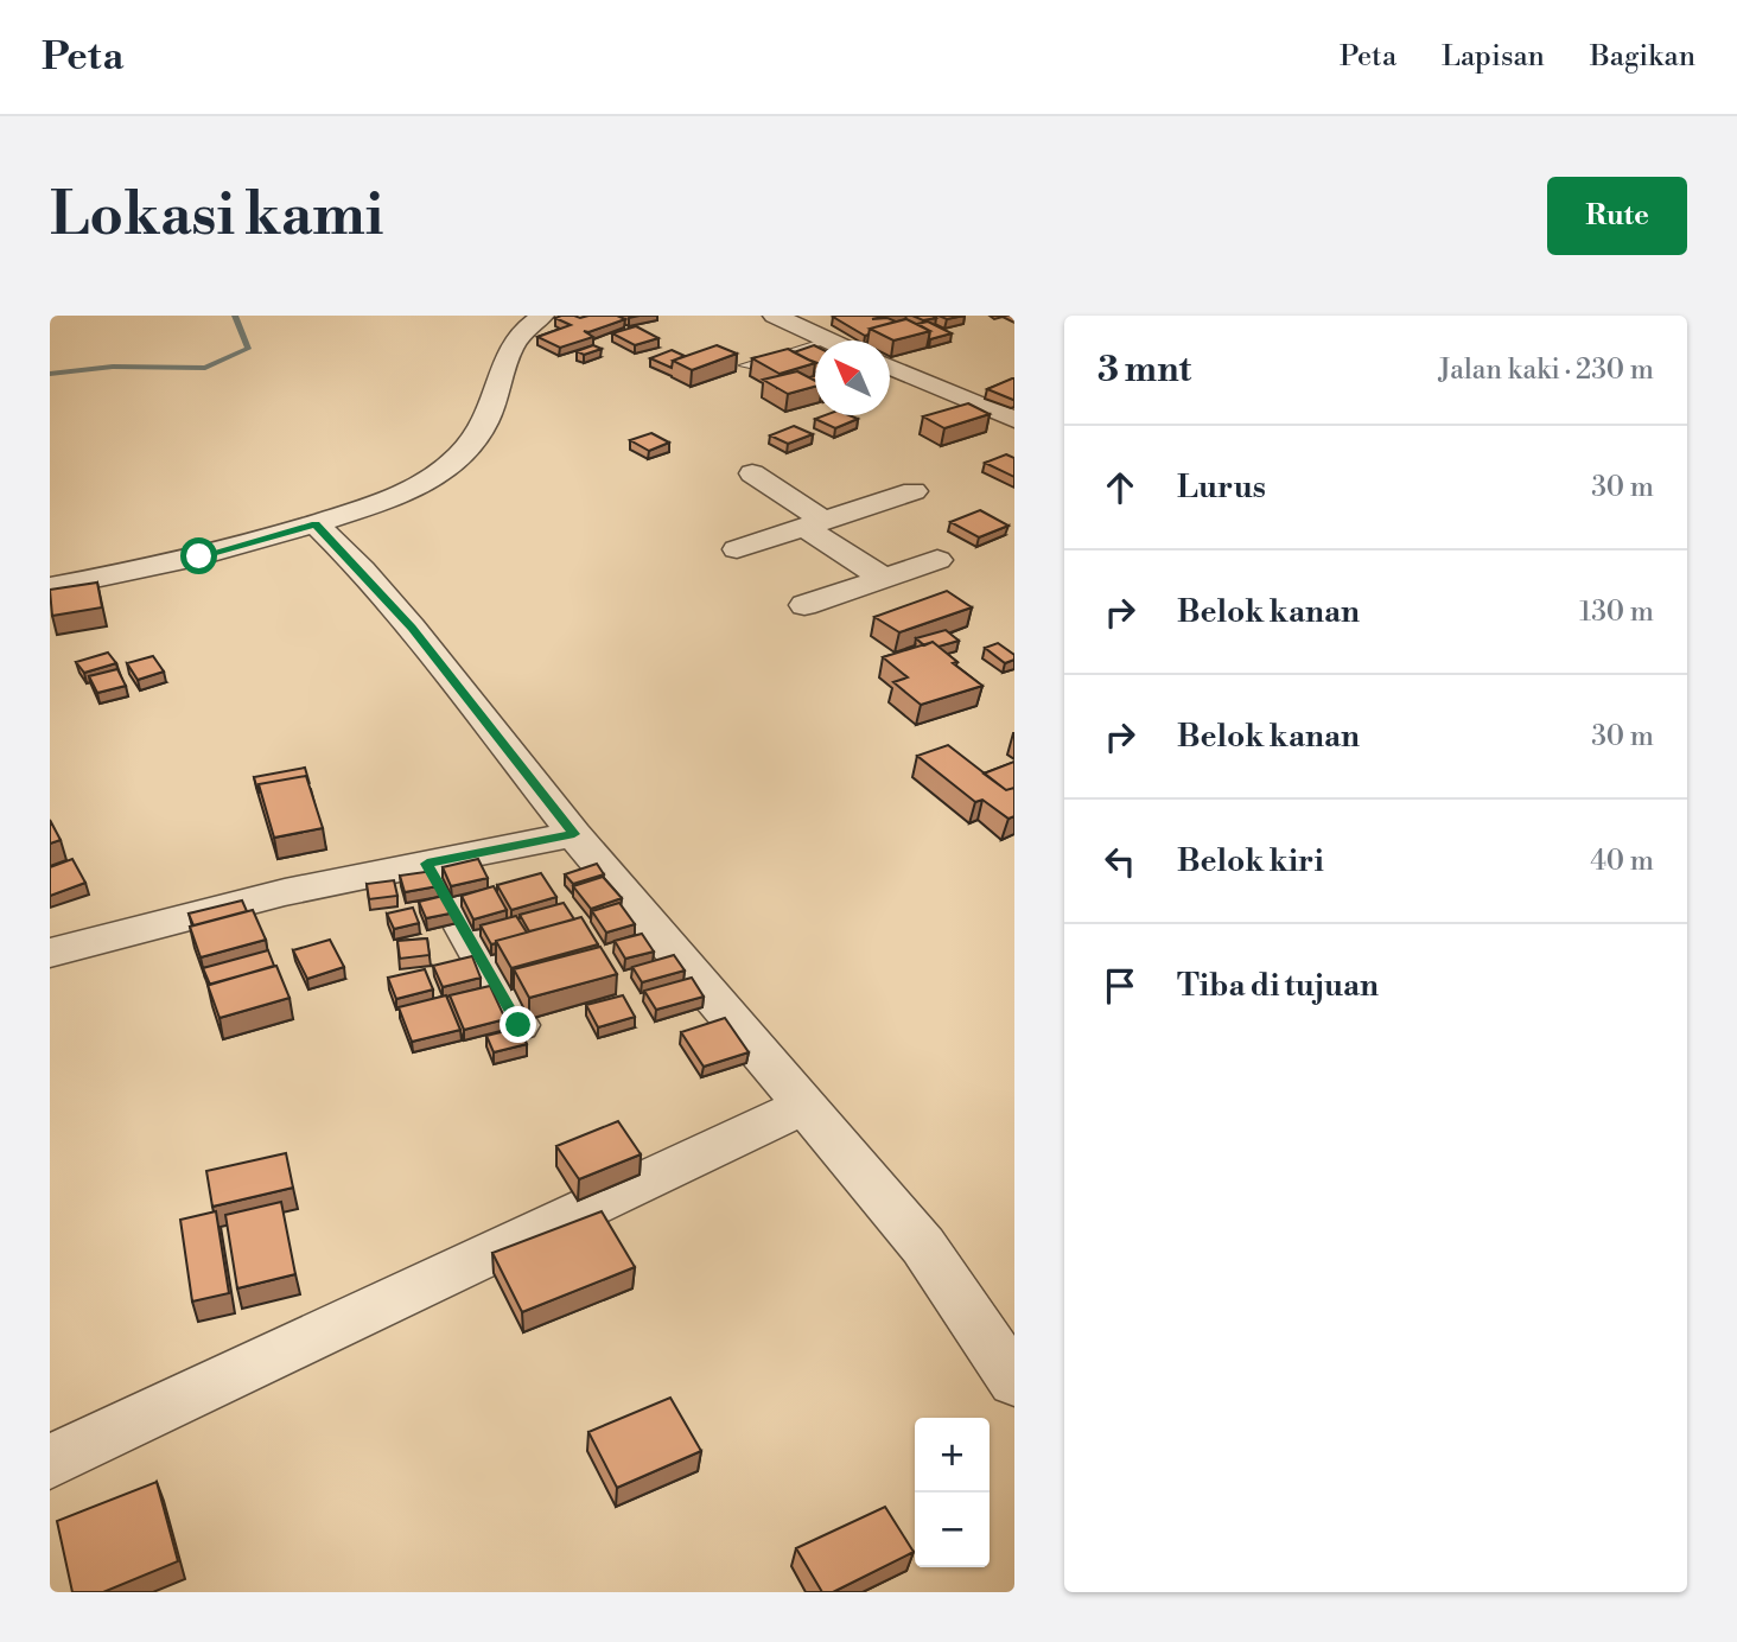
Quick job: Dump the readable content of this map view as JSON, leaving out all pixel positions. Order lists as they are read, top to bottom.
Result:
{
  "north": "top left",
  "page": {
    "header": "Peta",
    "nav": ["Peta", "Lapisan", "Bagikan"],
    "buttons": "Rute",
    "title": "Lokasi kami",
    "heading": ["3 mnt", "Jalan kaki · 230 m"],
    "list": [
      ["Lurus", "30 m"],
      ["Belok kanan", "130 m"],
      ["Belok kanan", "30 m"],
      ["Belok kiri", "40 m"],
      "Tiba di tujuan"
    ],
    "map_buttons": ["+", "−"]
  }
}
